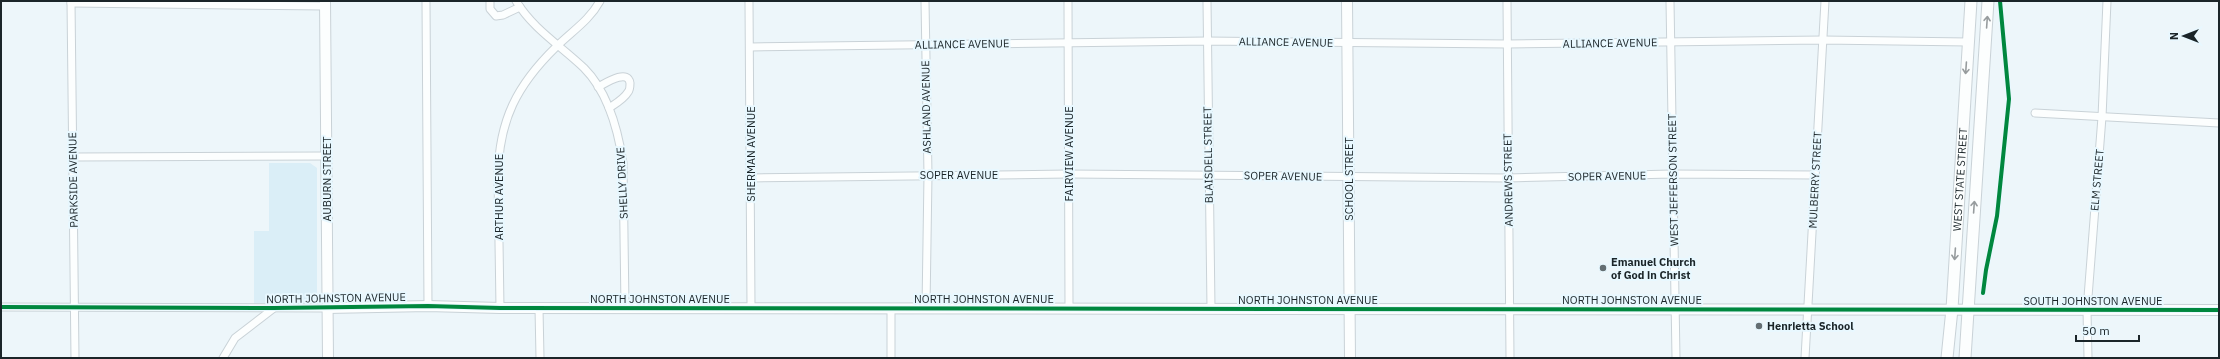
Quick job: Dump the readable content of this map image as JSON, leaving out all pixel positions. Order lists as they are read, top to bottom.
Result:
{
  "streets": {
    "main road": ["WEST STATE STREET"],
    "street": [
      "ALLIANCE AVENUE",
      "ASHLAND AVENUE",
      "SHERMAN AVENUE",
      "FAIRVIEW AVENUE",
      "BLAISDELL STREET",
      "SOPER AVENUE",
      "AUBURN STREET",
      "SCHOOL STREET",
      "PARKSIDE AVENUE",
      "ANDREWS STREET",
      "WEST JEFFERSON STREET",
      "MULBERRY STREET",
      "ELM STREET",
      "SHELLY DRIVE",
      "ARTHUR AVENUE",
      "NORTH JOHNSTON AVENUE",
      "SOUTH JOHNSTON AVENUE"
    ]
  },
  "crossings": [
    ["ALLIANCE AVENUE", "ASHLAND AVENUE"],
    ["ALLIANCE AVENUE", "SHERMAN AVENUE"],
    ["ALLIANCE AVENUE", "FAIRVIEW AVENUE"],
    ["ALLIANCE AVENUE", "BLAISDELL STREET"],
    ["ALLIANCE AVENUE", "SCHOOL STREET"],
    ["ALLIANCE AVENUE", "ANDREWS STREET"],
    ["ALLIANCE AVENUE", "WEST JEFFERSON STREET"],
    ["ALLIANCE AVENUE", "MULBERRY STREET"],
    ["ALLIANCE AVENUE", "WEST STATE STREET"],
    ["ASHLAND AVENUE", "SOPER AVENUE"],
    ["ASHLAND AVENUE", "NORTH JOHNSTON AVENUE"],
    ["SHERMAN AVENUE", "SOPER AVENUE"],
    ["SHERMAN AVENUE", "NORTH JOHNSTON AVENUE"],
    ["FAIRVIEW AVENUE", "SOPER AVENUE"],
    ["FAIRVIEW AVENUE", "NORTH JOHNSTON AVENUE"],
    ["BLAISDELL STREET", "SOPER AVENUE"],
    ["BLAISDELL STREET", "NORTH JOHNSTON AVENUE"],
    ["SOPER AVENUE", "SCHOOL STREET"],
    ["SOPER AVENUE", "ANDREWS STREET"],
    ["SOPER AVENUE", "WEST JEFFERSON STREET"],
    ["SOPER AVENUE", "MULBERRY STREET"],
    ["AUBURN STREET", "NORTH JOHNSTON AVENUE"],
    ["SCHOOL STREET", "NORTH JOHNSTON AVENUE"],
    ["PARKSIDE AVENUE", "NORTH JOHNSTON AVENUE"],
    ["ANDREWS STREET", "NORTH JOHNSTON AVENUE"],
    ["WEST JEFFERSON STREET", "NORTH JOHNSTON AVENUE"],
    ["MULBERRY STREET", "NORTH JOHNSTON AVENUE"],
    ["WEST STATE STREET", "NORTH JOHNSTON AVENUE"],
    ["WEST STATE STREET", "SOUTH JOHNSTON AVENUE"],
    ["ELM STREET", "SOUTH JOHNSTON AVENUE"],
    ["SHELLY DRIVE", "ARTHUR AVENUE"],
    ["SHELLY DRIVE", "NORTH JOHNSTON AVENUE"],
    ["ARTHUR AVENUE", "NORTH JOHNSTON AVENUE"],
    ["NORTH JOHNSTON AVENUE", "SOUTH JOHNSTON AVENUE"]
  ],
  "places": ["Emanuel Church of God in Christ", "Henrietta School"],
  "scale_bar": "50 m",
  "north": "left"
}
